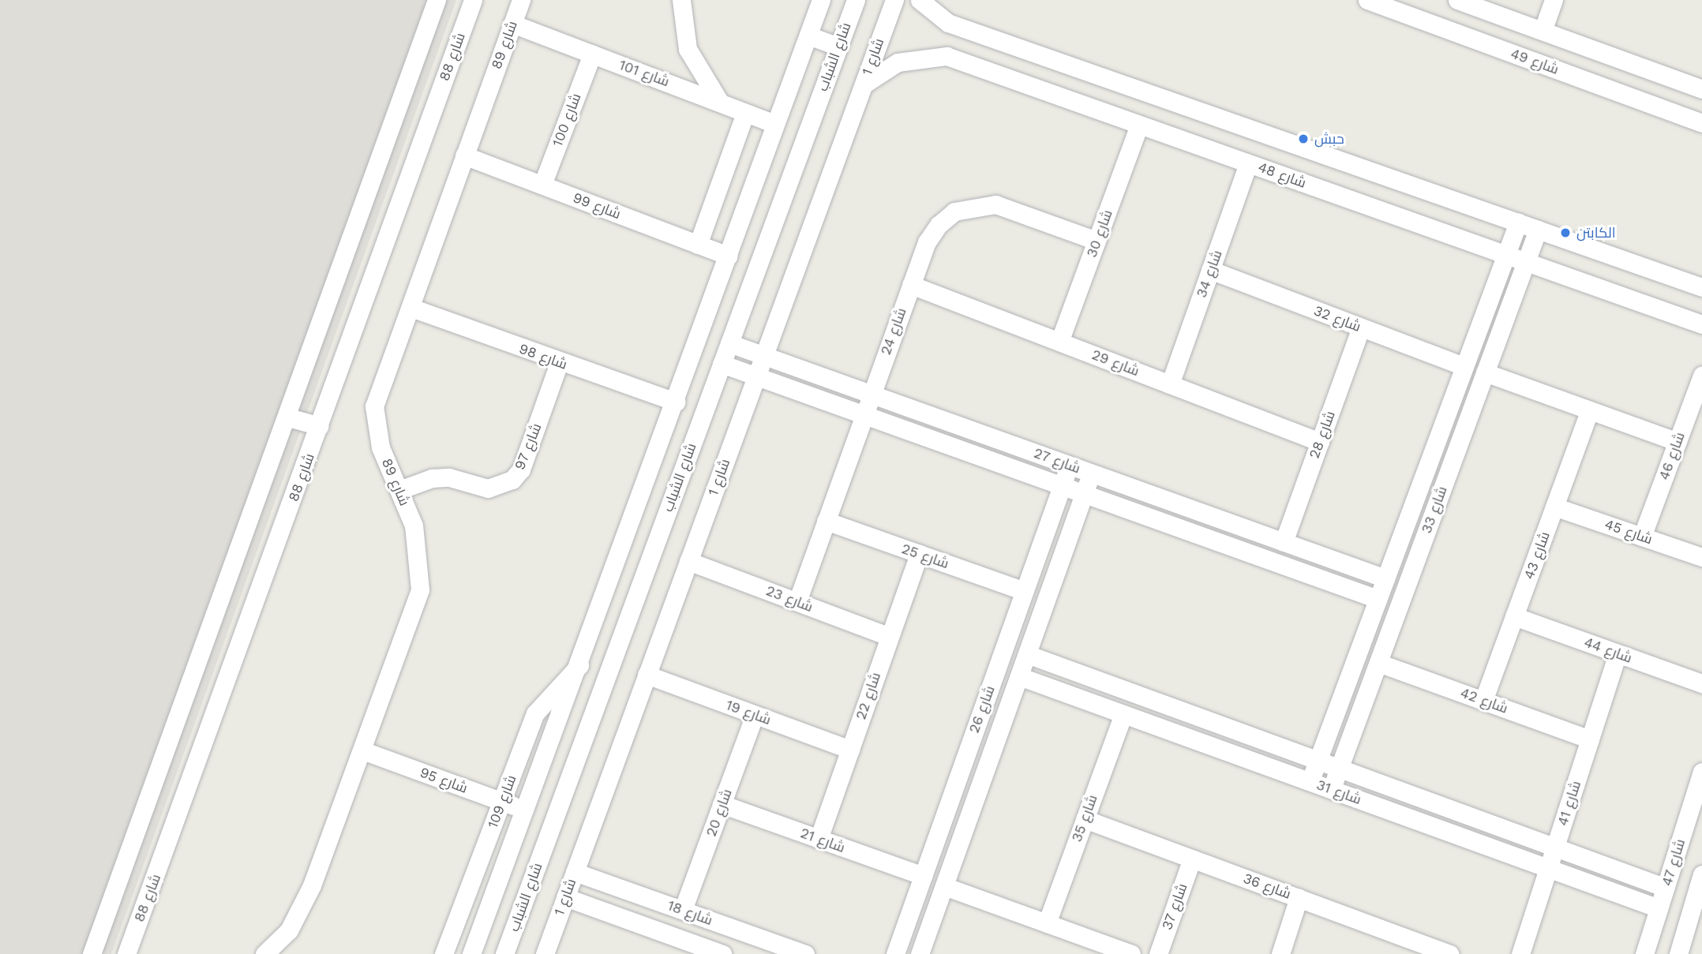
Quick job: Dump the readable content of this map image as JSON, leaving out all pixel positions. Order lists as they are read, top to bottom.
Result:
{
  "streets": {
    "street": [
      "شارع 89",
      "شارع 88",
      "شارع الشباب",
      "شارع 1",
      "شارع 49",
      "شارع 101",
      "شارع 100",
      "شارع 48",
      "شارع 99",
      "شارع 30",
      "شارع 34",
      "شارع 32",
      "شارع 24",
      "شارع 98",
      "شارع 29",
      "شارع 28",
      "شارع 97",
      "شارع 46",
      "شارع 27",
      "شارع 33",
      "شارع 45",
      "شارع 43",
      "شارع 25",
      "شارع 23",
      "شارع 44",
      "شارع 22",
      "شارع 42",
      "شارع 26",
      "شارع 19",
      "شارع 95",
      "شارع 31",
      "شارع 109",
      "شارع 41",
      "شارع 20",
      "شارع 35",
      "شارع 21",
      "شارع 47",
      "شارع 36",
      "شارع 37",
      "شارع 18"
    ]
  },
  "crossings": [
    ["شارع 89", "شارع 101"],
    ["شارع 89", "شارع 99"],
    ["شارع 89", "شارع 98"],
    ["شارع 89", "شارع 97"],
    ["شارع 89", "شارع 95"],
    ["شارع الشباب", "شارع 101"],
    ["شارع الشباب", "شارع 99"],
    ["شارع الشباب", "شارع 98"],
    ["شارع الشباب", "شارع 27"],
    ["شارع الشباب", "شارع 95"],
    ["شارع الشباب", "شارع 109"],
    ["شارع 1", "شارع 48"],
    ["شارع 1", "شارع 27"],
    ["شارع 1", "شارع 23"],
    ["شارع 1", "شارع 19"],
    ["شارع 1", "شارع 18"],
    ["شارع 101", "شارع 100"],
    ["شارع 100", "شارع 99"],
    ["شارع 48", "شارع 30"],
    ["شارع 48", "شارع 34"],
    ["شارع 48", "شارع 33"],
    ["شارع 30", "شارع 24"],
    ["شارع 30", "شارع 29"],
    ["شارع 34", "شارع 32"],
    ["شارع 34", "شارع 29"],
    ["شارع 32", "شارع 28"],
    ["شارع 32", "شارع 33"],
    ["شارع 24", "شارع 29"],
    ["شارع 24", "شارع 27"],
    ["شارع 24", "شارع 25"],
    ["شارع 24", "شارع 23"],
    ["شارع 98", "شارع 97"],
    ["شارع 29", "شارع 28"],
    ["شارع 28", "شارع 27"],
    ["شارع 46", "شارع 45"],
    ["شارع 27", "شارع 33"],
    ["شارع 27", "شارع 26"],
    ["شارع 33", "شارع 42"],
    ["شارع 33", "شارع 31"],
    ["شارع 45", "شارع 43"],
    ["شارع 43", "شارع 44"],
    ["شارع 43", "شارع 42"],
    ["شارع 25", "شارع 22"],
    ["شارع 25", "شارع 26"],
    ["شارع 23", "شارع 22"],
    ["شارع 44", "شارع 41"],
    ["شارع 22", "شارع 19"],
    ["شارع 22", "شارع 21"],
    ["شارع 42", "شارع 41"],
    ["شارع 26", "شارع 31"],
    ["شارع 26", "شارع 21"],
    ["شارع 19", "شارع 20"],
    ["شارع 95", "شارع 109"],
    ["شارع 31", "شارع 41"],
    ["شارع 31", "شارع 35"],
    ["شارع 31", "شارع 47"],
    ["شارع 20", "شارع 21"],
    ["شارع 20", "شارع 18"],
    ["شارع 35", "شارع 36"],
    ["شارع 36", "شارع 37"]
  ],
  "places": ["حبش", "الكابتن"]
}
